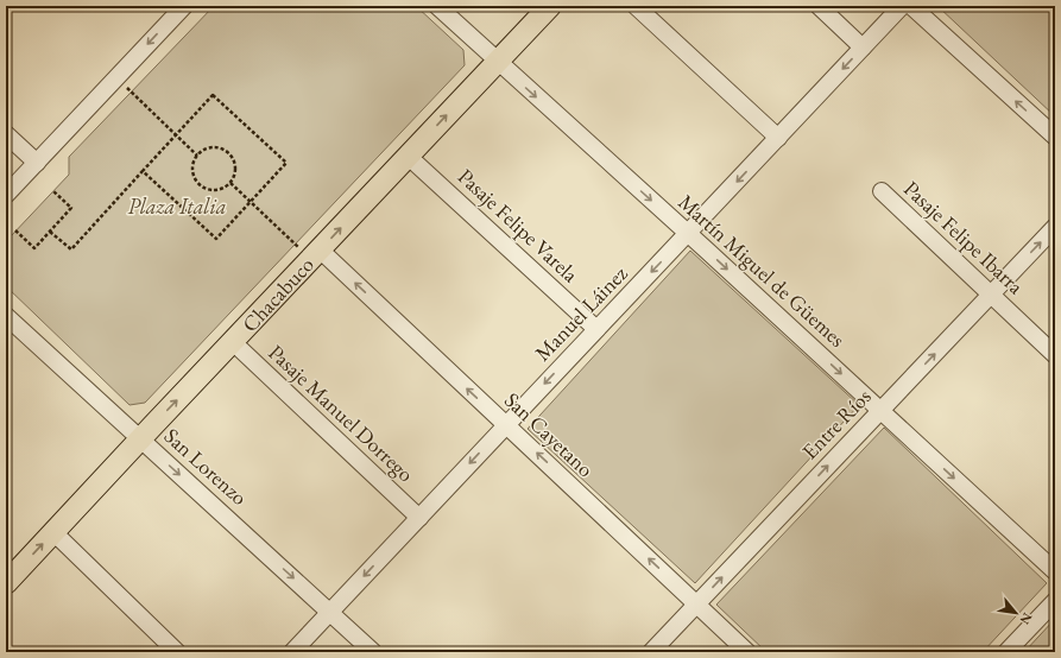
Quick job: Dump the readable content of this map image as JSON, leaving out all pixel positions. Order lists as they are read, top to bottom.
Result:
{
  "streets": {
    "main road": ["Chacabuco"],
    "street": [
      "Pasaje Felipe Varela",
      "Pasaje Felipe Ibarra",
      "Martín Miguel de Güemes",
      "Manuel Láinez",
      "Pasaje Manuel Dorrego",
      "Entre Ríos",
      "San Cayetano",
      "San Lorenzo"
    ]
  },
  "crossings": [
    ["Pasaje Felipe Varela", "Chacabuco"],
    ["Pasaje Felipe Varela", "Manuel Láinez"],
    ["Pasaje Felipe Ibarra", "Entre Ríos"],
    ["Martín Miguel de Güemes", "Chacabuco"],
    ["Martín Miguel de Güemes", "Manuel Láinez"],
    ["Martín Miguel de Güemes", "Entre Ríos"],
    ["Chacabuco", "Pasaje Manuel Dorrego"],
    ["Chacabuco", "San Cayetano"],
    ["Chacabuco", "San Lorenzo"],
    ["Manuel Láinez", "Pasaje Manuel Dorrego"],
    ["Manuel Láinez", "San Cayetano"],
    ["Manuel Láinez", "San Lorenzo"],
    ["Entre Ríos", "San Cayetano"]
  ],
  "one_way": [
    "Martín Miguel de Güemes",
    "Chacabuco",
    "Manuel Láinez",
    "Entre Ríos",
    "San Cayetano"
  ],
  "parks": ["Plaza Italia"],
  "north": "bottom right"
}
